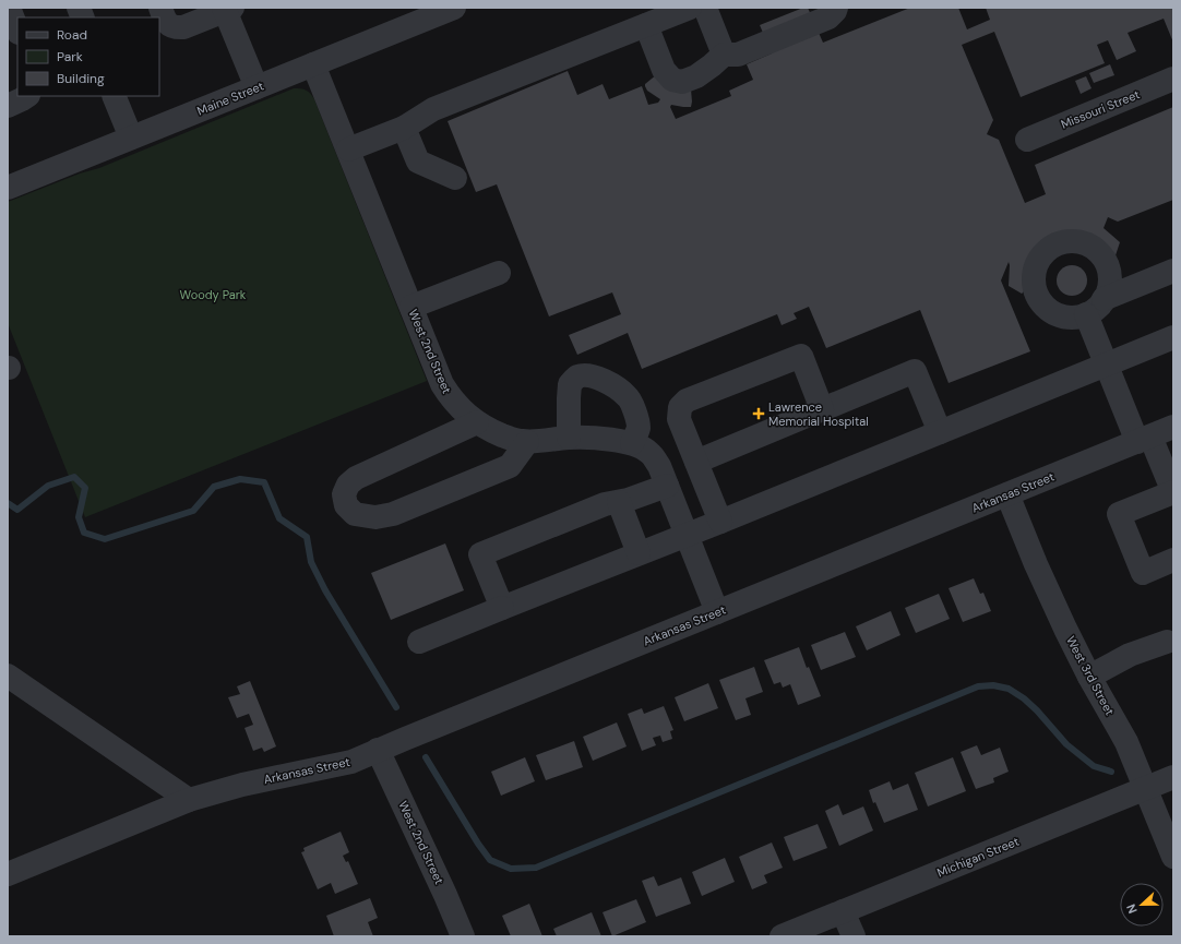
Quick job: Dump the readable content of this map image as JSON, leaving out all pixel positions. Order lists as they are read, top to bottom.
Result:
{
  "streets": {
    "street": [
      "Maine Street",
      "Missouri Street",
      "West 2nd Street",
      "Arkansas Street",
      "West 3rd Street",
      "Michigan Street"
    ]
  },
  "crossings": [
    ["Maine Street", "West 2nd Street"],
    ["West 2nd Street", "Arkansas Street"],
    ["Arkansas Street", "West 3rd Street"],
    ["West 3rd Street", "Michigan Street"]
  ],
  "parks": ["Woody Park"],
  "places": {
    "health": ["Lawrence Memorial Hospital"]
  },
  "legend": ["Road", "Park", "Building"],
  "north": "left"
}
